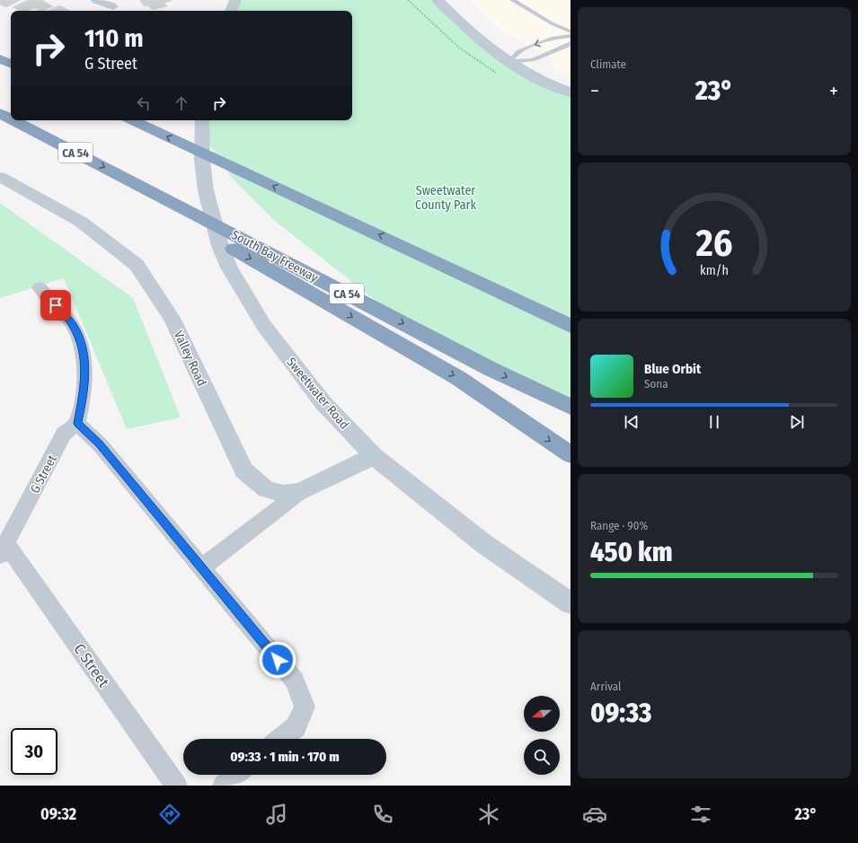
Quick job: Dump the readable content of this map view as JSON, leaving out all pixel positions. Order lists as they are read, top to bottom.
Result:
{
  "streets": {
    "highway": ["CA 54", "South Bay Freeway"],
    "main road": ["Valley Road", "Sweetwater Road"],
    "street": ["G Street", "C Street"]
  },
  "crossings": [
    ["Valley Road", "Sweetwater Road"],
    ["G Street", "C Street"]
  ],
  "parks": ["Sweetwater County Park"],
  "north": "left",
  "page": {
    "tile": [
      "Climate",
      ["Range · 90%", "450 km"],
      ["Arrival", "09:33"]
    ],
    "turn": ["110 m", "G Street"],
    "heat": ["−", "23°", "+"],
    "song": ["Blue Orbit", "Sona"],
    "limit": "30",
    "trip": "09:33 · 1 min · 170 m",
    "tabs": ["09:32", "23°"],
    "gauge": ["26", "km/h"]
  }
}
